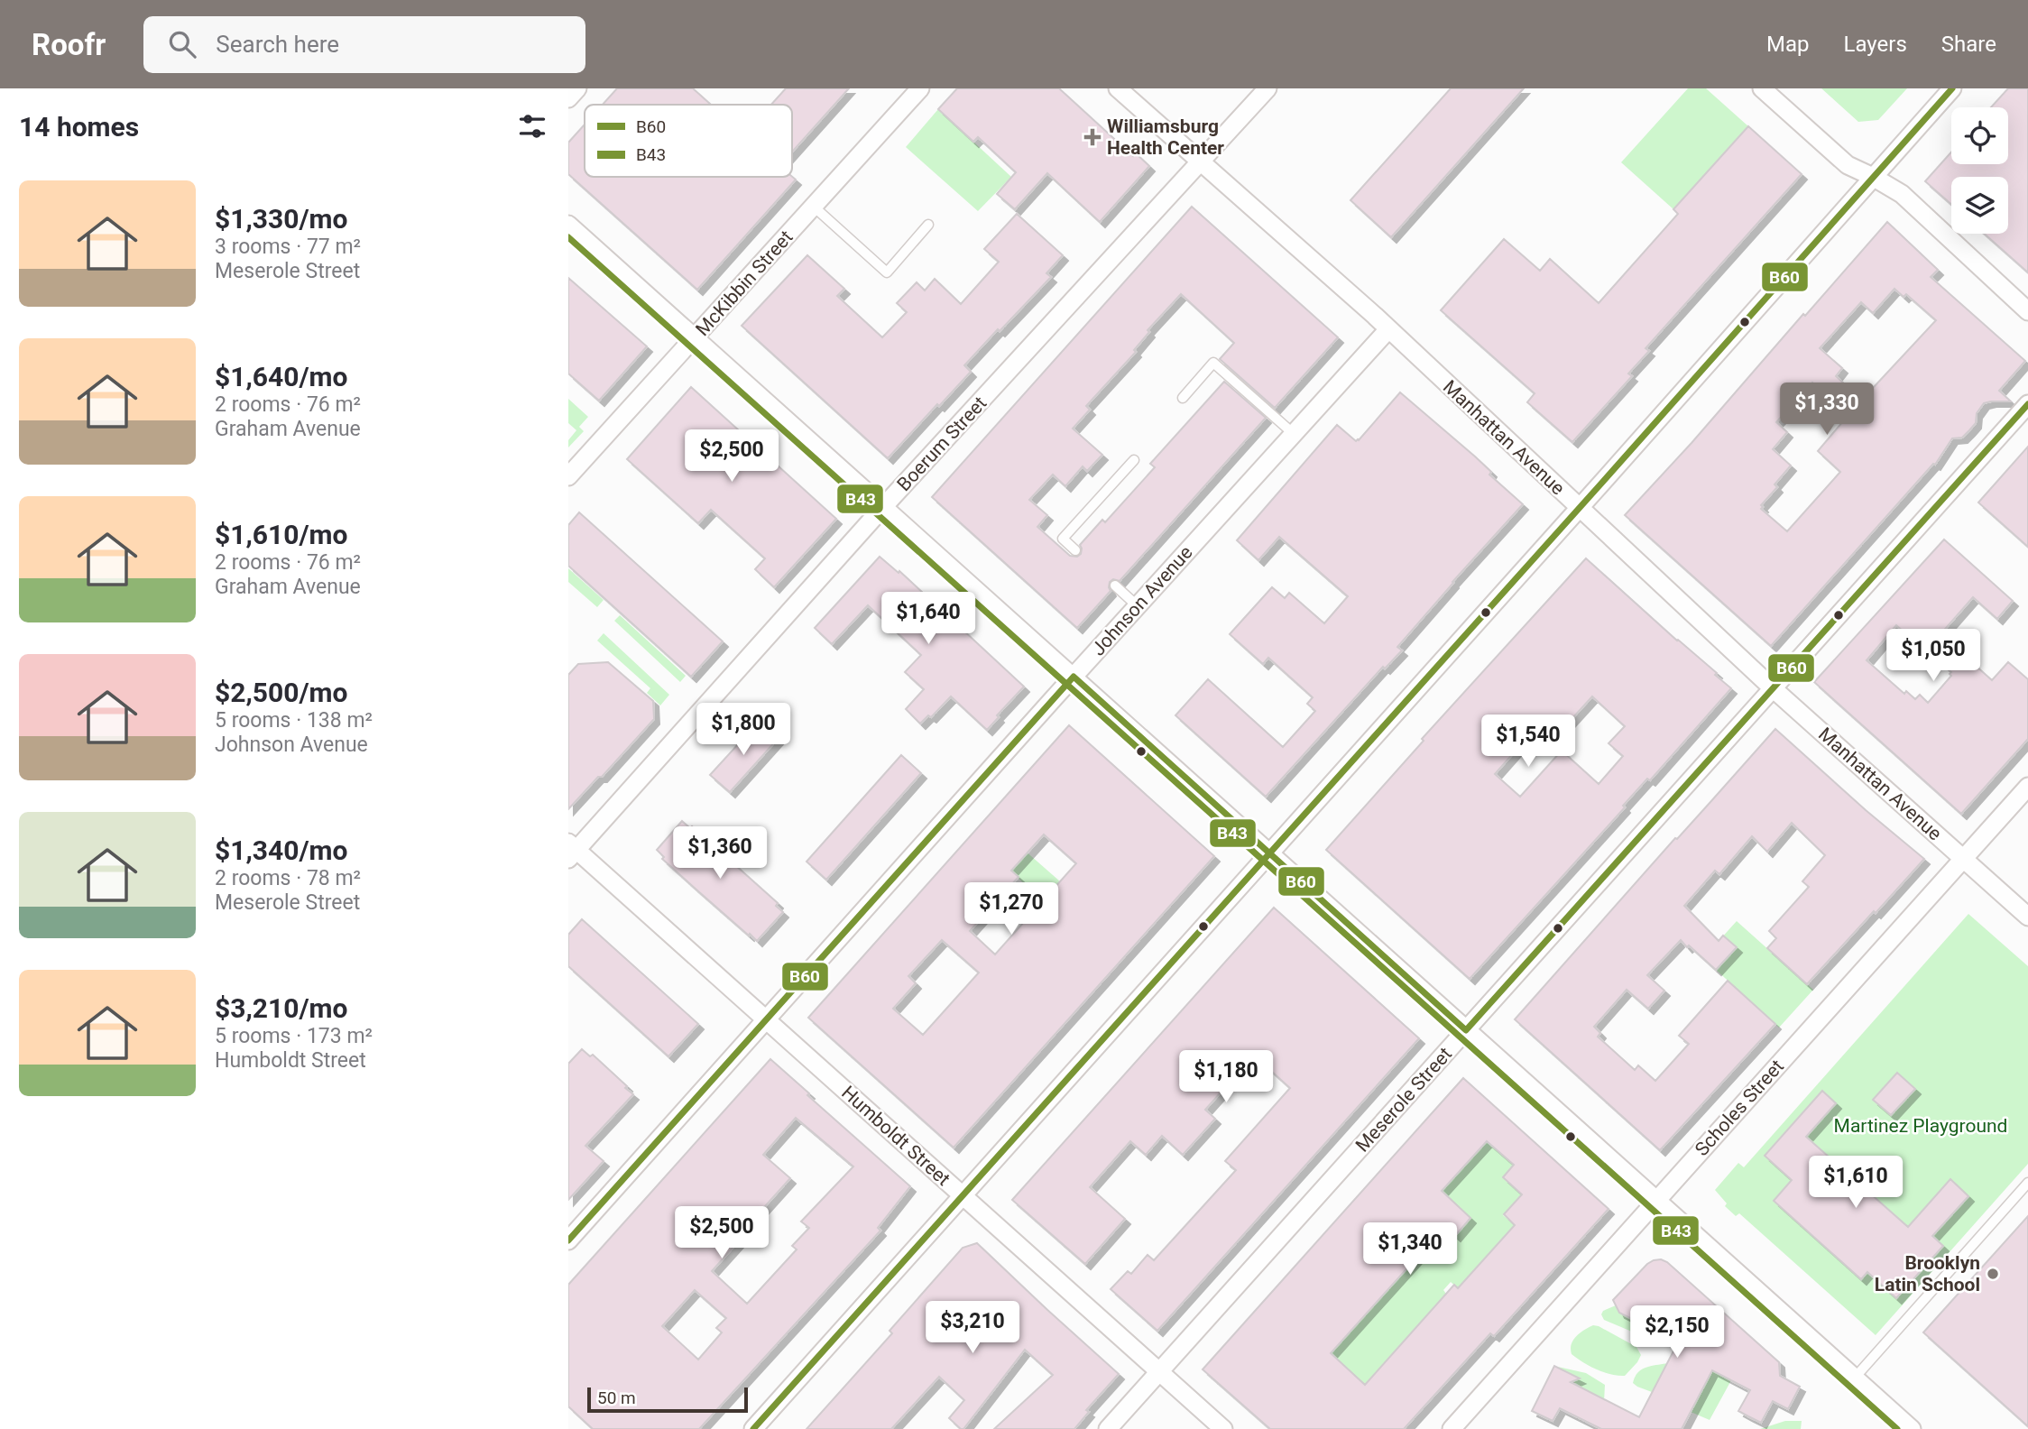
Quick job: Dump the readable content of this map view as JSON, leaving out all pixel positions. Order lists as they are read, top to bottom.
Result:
{
  "streets": {
    "street": [
      "McKibbin Street",
      "Manhattan Avenue",
      "Boerum Street",
      "Johnson Avenue",
      "Meserole Street",
      "Scholes Street",
      "Humboldt Street"
    ]
  },
  "crossings": [
    ["Manhattan Avenue", "Boerum Street"],
    ["Manhattan Avenue", "Johnson Avenue"],
    ["Manhattan Avenue", "Meserole Street"],
    ["Manhattan Avenue", "Scholes Street"],
    ["Boerum Street", "Humboldt Street"],
    ["Johnson Avenue", "Humboldt Street"],
    ["Meserole Street", "Humboldt Street"]
  ],
  "parks": ["Martinez Playground"],
  "places": {
    "health": ["Williamsburg Health Center"],
    "other": ["Brooklyn Latin School"]
  },
  "lines": ["transit line B60", "transit line B43"],
  "legend": ["B60", "B43"],
  "scale_bar": "50 m",
  "page": {
    "header": "Roofr",
    "search": "Search here",
    "nav": ["Map", "Layers", "Share"],
    "heading": "14 homes",
    "list": [
      {
        "name": "$1,330/mo",
        "note": "3 rooms · 77 m² · Meserole Street"
      },
      {
        "name": "$1,640/mo",
        "note": "2 rooms · 76 m² · Graham Avenue"
      },
      {
        "name": "$1,610/mo",
        "note": "2 rooms · 76 m² · Graham Avenue"
      },
      {
        "name": "$2,500/mo",
        "note": "5 rooms · 138 m² · Johnson Avenue"
      },
      {
        "name": "$1,340/mo",
        "note": "2 rooms · 78 m² · Meserole Street"
      },
      {
        "name": "$3,210/mo",
        "note": "5 rooms · 173 m² · Humboldt Street"
      }
    ],
    "price": [
      "$1,330",
      "$2,500",
      "$1,640",
      "$1,050",
      "$1,800",
      "$1,540",
      "$1,360",
      "$1,270",
      "$1,180",
      "$1,610",
      "$2,500",
      "$1,340",
      "$3,210",
      "$2,150"
    ],
    "scale": "50 m"
  }
}
